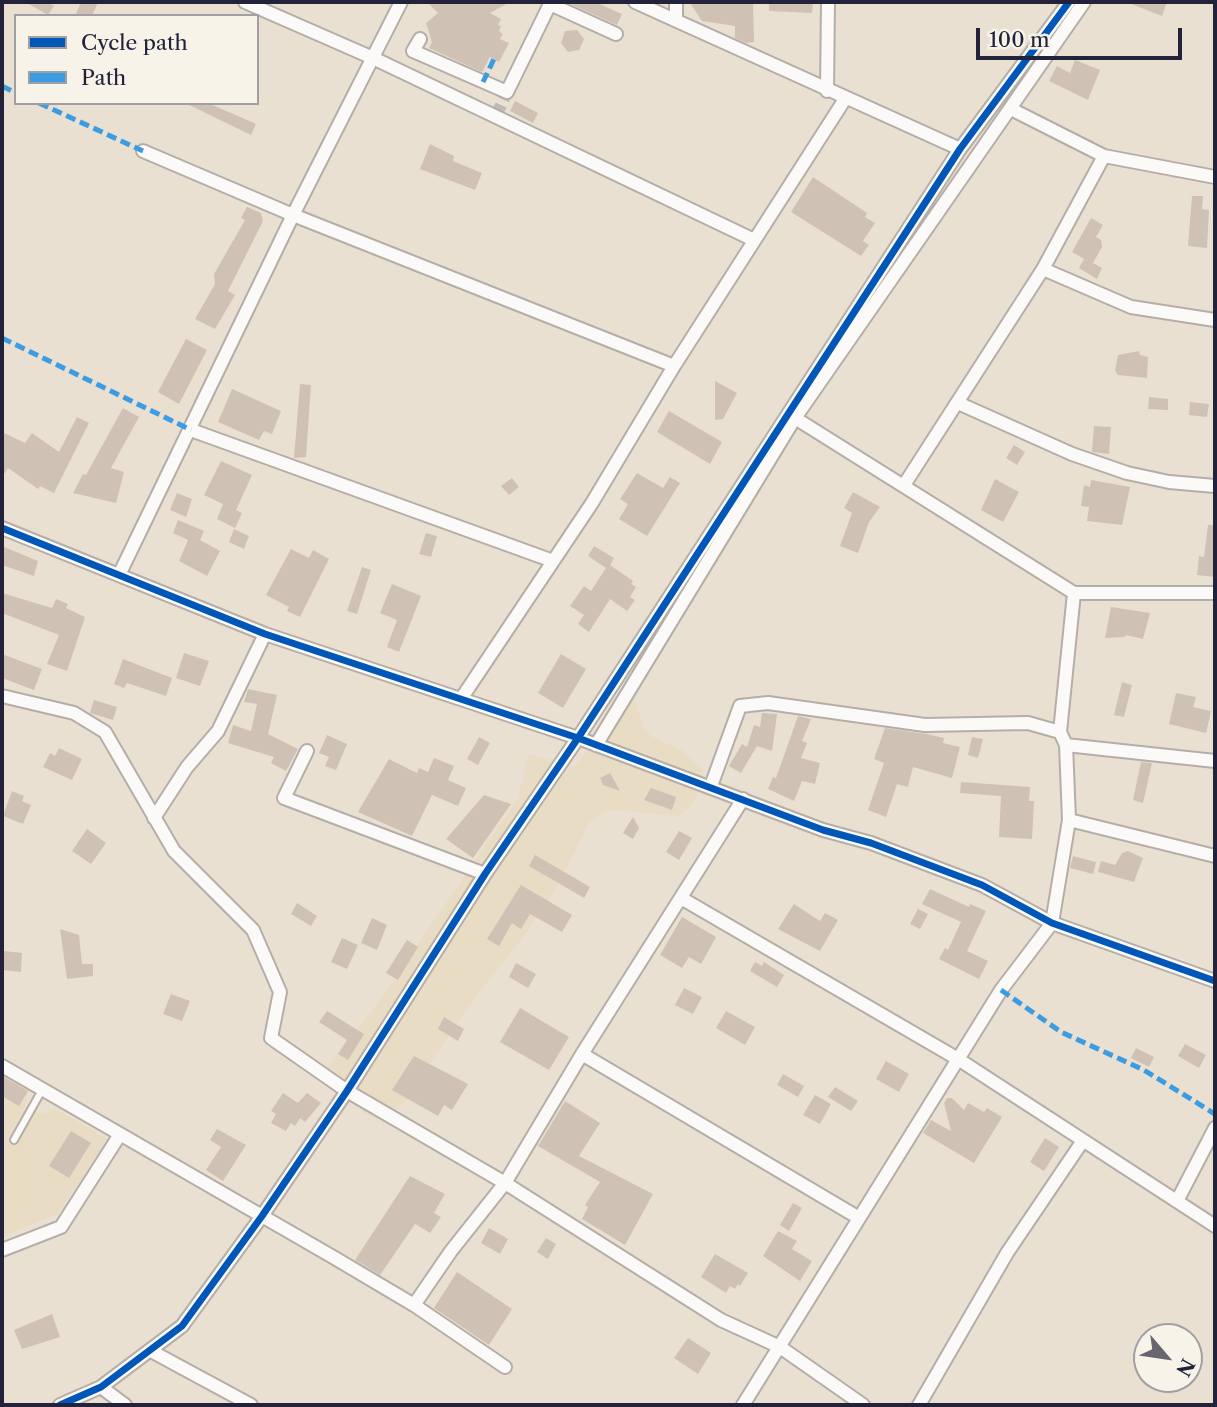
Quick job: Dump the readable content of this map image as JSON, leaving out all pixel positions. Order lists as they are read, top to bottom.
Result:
{
  "legend": ["Cycle path", "Path"],
  "scale_bar": "100 m",
  "north": "bottom right"
}
